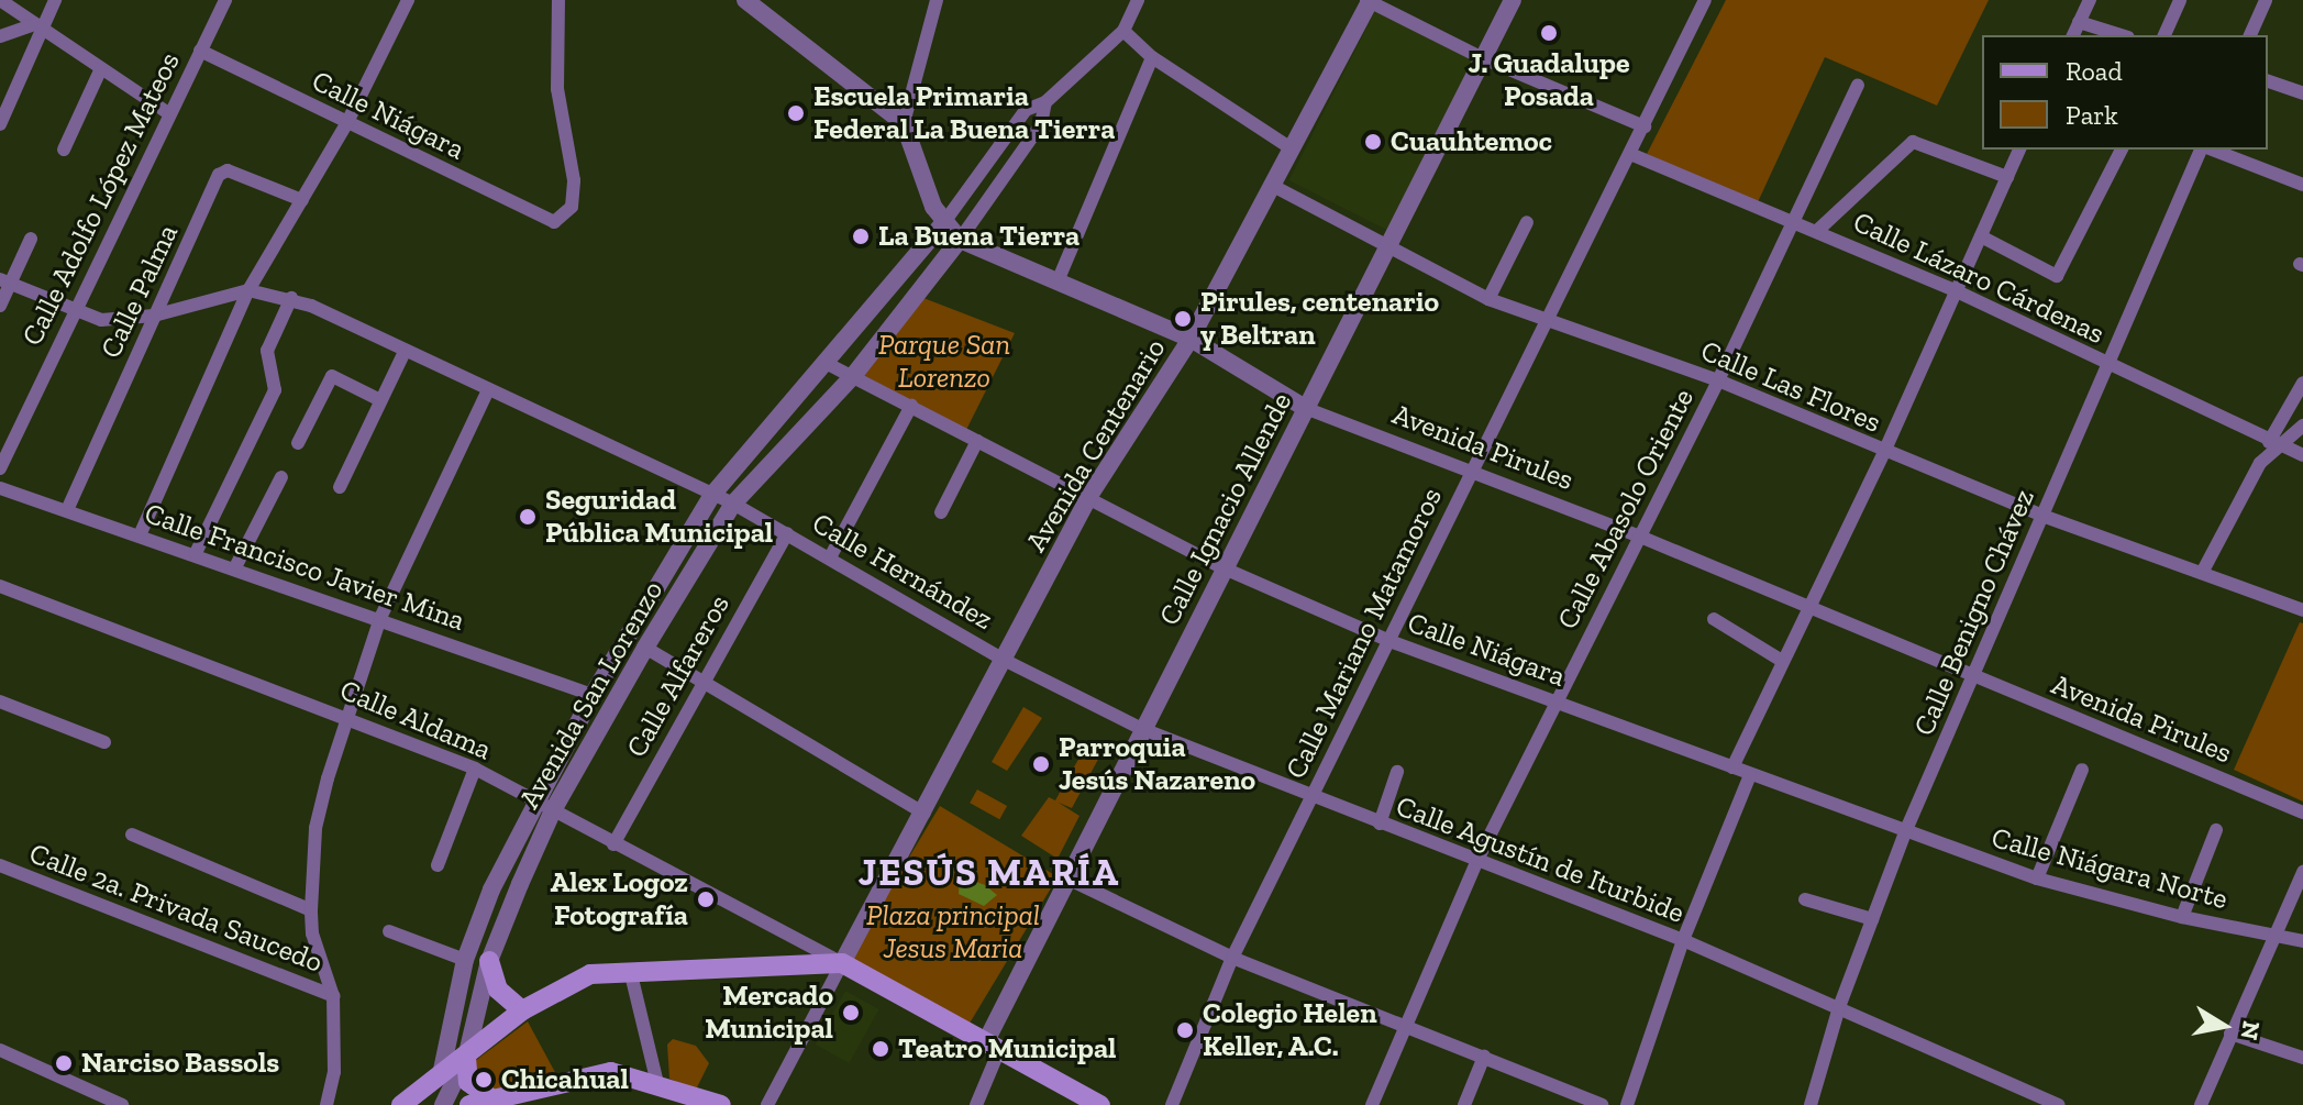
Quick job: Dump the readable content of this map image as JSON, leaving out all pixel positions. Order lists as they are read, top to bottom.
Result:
{
  "streets": {
    "street": [
      "Calle Niágara",
      "Calle Adolfo López Mateos",
      "Calle Lázaro Cárdenas",
      "Calle Palma",
      "Calle Las Flores",
      "Avenida Centenario",
      "Avenida Pirules",
      "Calle Ignacio Allende",
      "Calle Abasolo Oriente",
      "Calle Francisco Javier Mina",
      "Calle Hernández",
      "Calle Benigno Chávez",
      "Calle Mariano Matamoros",
      "Calle Alfareros",
      "Avenida San Lorenzo",
      "Calle Aldama",
      "Calle Agustín de Iturbide",
      "Calle Niágara Norte",
      "Calle 2a. Privada Saucedo"
    ]
  },
  "crossings": [
    ["Calle Niágara", "Calle Adolfo López Mateos"],
    ["Calle Niágara", "Avenida Centenario"],
    ["Calle Niágara", "Calle Ignacio Allende"],
    ["Calle Niágara", "Calle Abasolo Oriente"],
    ["Calle Niágara", "Calle Benigno Chávez"],
    ["Calle Niágara", "Calle Mariano Matamoros"],
    ["Calle Niágara", "Avenida San Lorenzo"],
    ["Calle Niágara", "Calle Niágara Norte"],
    ["Calle Lázaro Cárdenas", "Calle Abasolo Oriente"],
    ["Calle Lázaro Cárdenas", "Calle Benigno Chávez"],
    ["Calle Lázaro Cárdenas", "Calle Mariano Matamoros"],
    ["Calle Palma", "Calle Francisco Javier Mina"],
    ["Calle Las Flores", "Avenida Centenario"],
    ["Calle Las Flores", "Calle Ignacio Allende"],
    ["Calle Las Flores", "Calle Abasolo Oriente"],
    ["Calle Las Flores", "Calle Benigno Chávez"],
    ["Calle Las Flores", "Calle Mariano Matamoros"],
    ["Avenida Centenario", "Avenida Pirules"],
    ["Avenida Centenario", "Calle Hernández"],
    ["Avenida Centenario", "Calle Aldama"],
    ["Avenida Centenario", "Calle Agustín de Iturbide"],
    ["Avenida Pirules", "Calle Ignacio Allende"],
    ["Avenida Pirules", "Calle Abasolo Oriente"],
    ["Avenida Pirules", "Calle Benigno Chávez"],
    ["Avenida Pirules", "Calle Mariano Matamoros"],
    ["Avenida Pirules", "Avenida San Lorenzo"],
    ["Calle Ignacio Allende", "Calle Agustín de Iturbide"],
    ["Calle Abasolo Oriente", "Calle Agustín de Iturbide"],
    ["Calle Francisco Javier Mina", "Avenida San Lorenzo"],
    ["Calle Hernández", "Calle Alfareros"],
    ["Calle Hernández", "Avenida San Lorenzo"],
    ["Calle Hernández", "Calle Agustín de Iturbide"],
    ["Calle Benigno Chávez", "Calle Agustín de Iturbide"],
    ["Calle Benigno Chávez", "Calle Niágara Norte"],
    ["Calle Mariano Matamoros", "Calle Agustín de Iturbide"],
    ["Calle Alfareros", "Calle Aldama"],
    ["Avenida San Lorenzo", "Calle Aldama"]
  ],
  "districts": ["JESÚS MARÍA"],
  "parks": ["Parque San Lorenzo", "Plaza principal Jesus Maria"],
  "places": [
    "J. Guadalupe Posada",
    "Escuela Primaria Federal La Buena Tierra",
    "Cuauhtemoc",
    "La Buena Tierra",
    "Pirules, centenario y Beltran",
    "Seguridad Pública Municipal",
    "Parroquia Jesús Nazareno",
    "Alex Logoz Fotografía",
    "Mercado Municipal",
    "Colegio Helen Keller, A.C.",
    "Teatro Municipal",
    "Narciso Bassols",
    "Chicahual"
  ],
  "legend": ["Road", "Park"],
  "north": "right"
}
